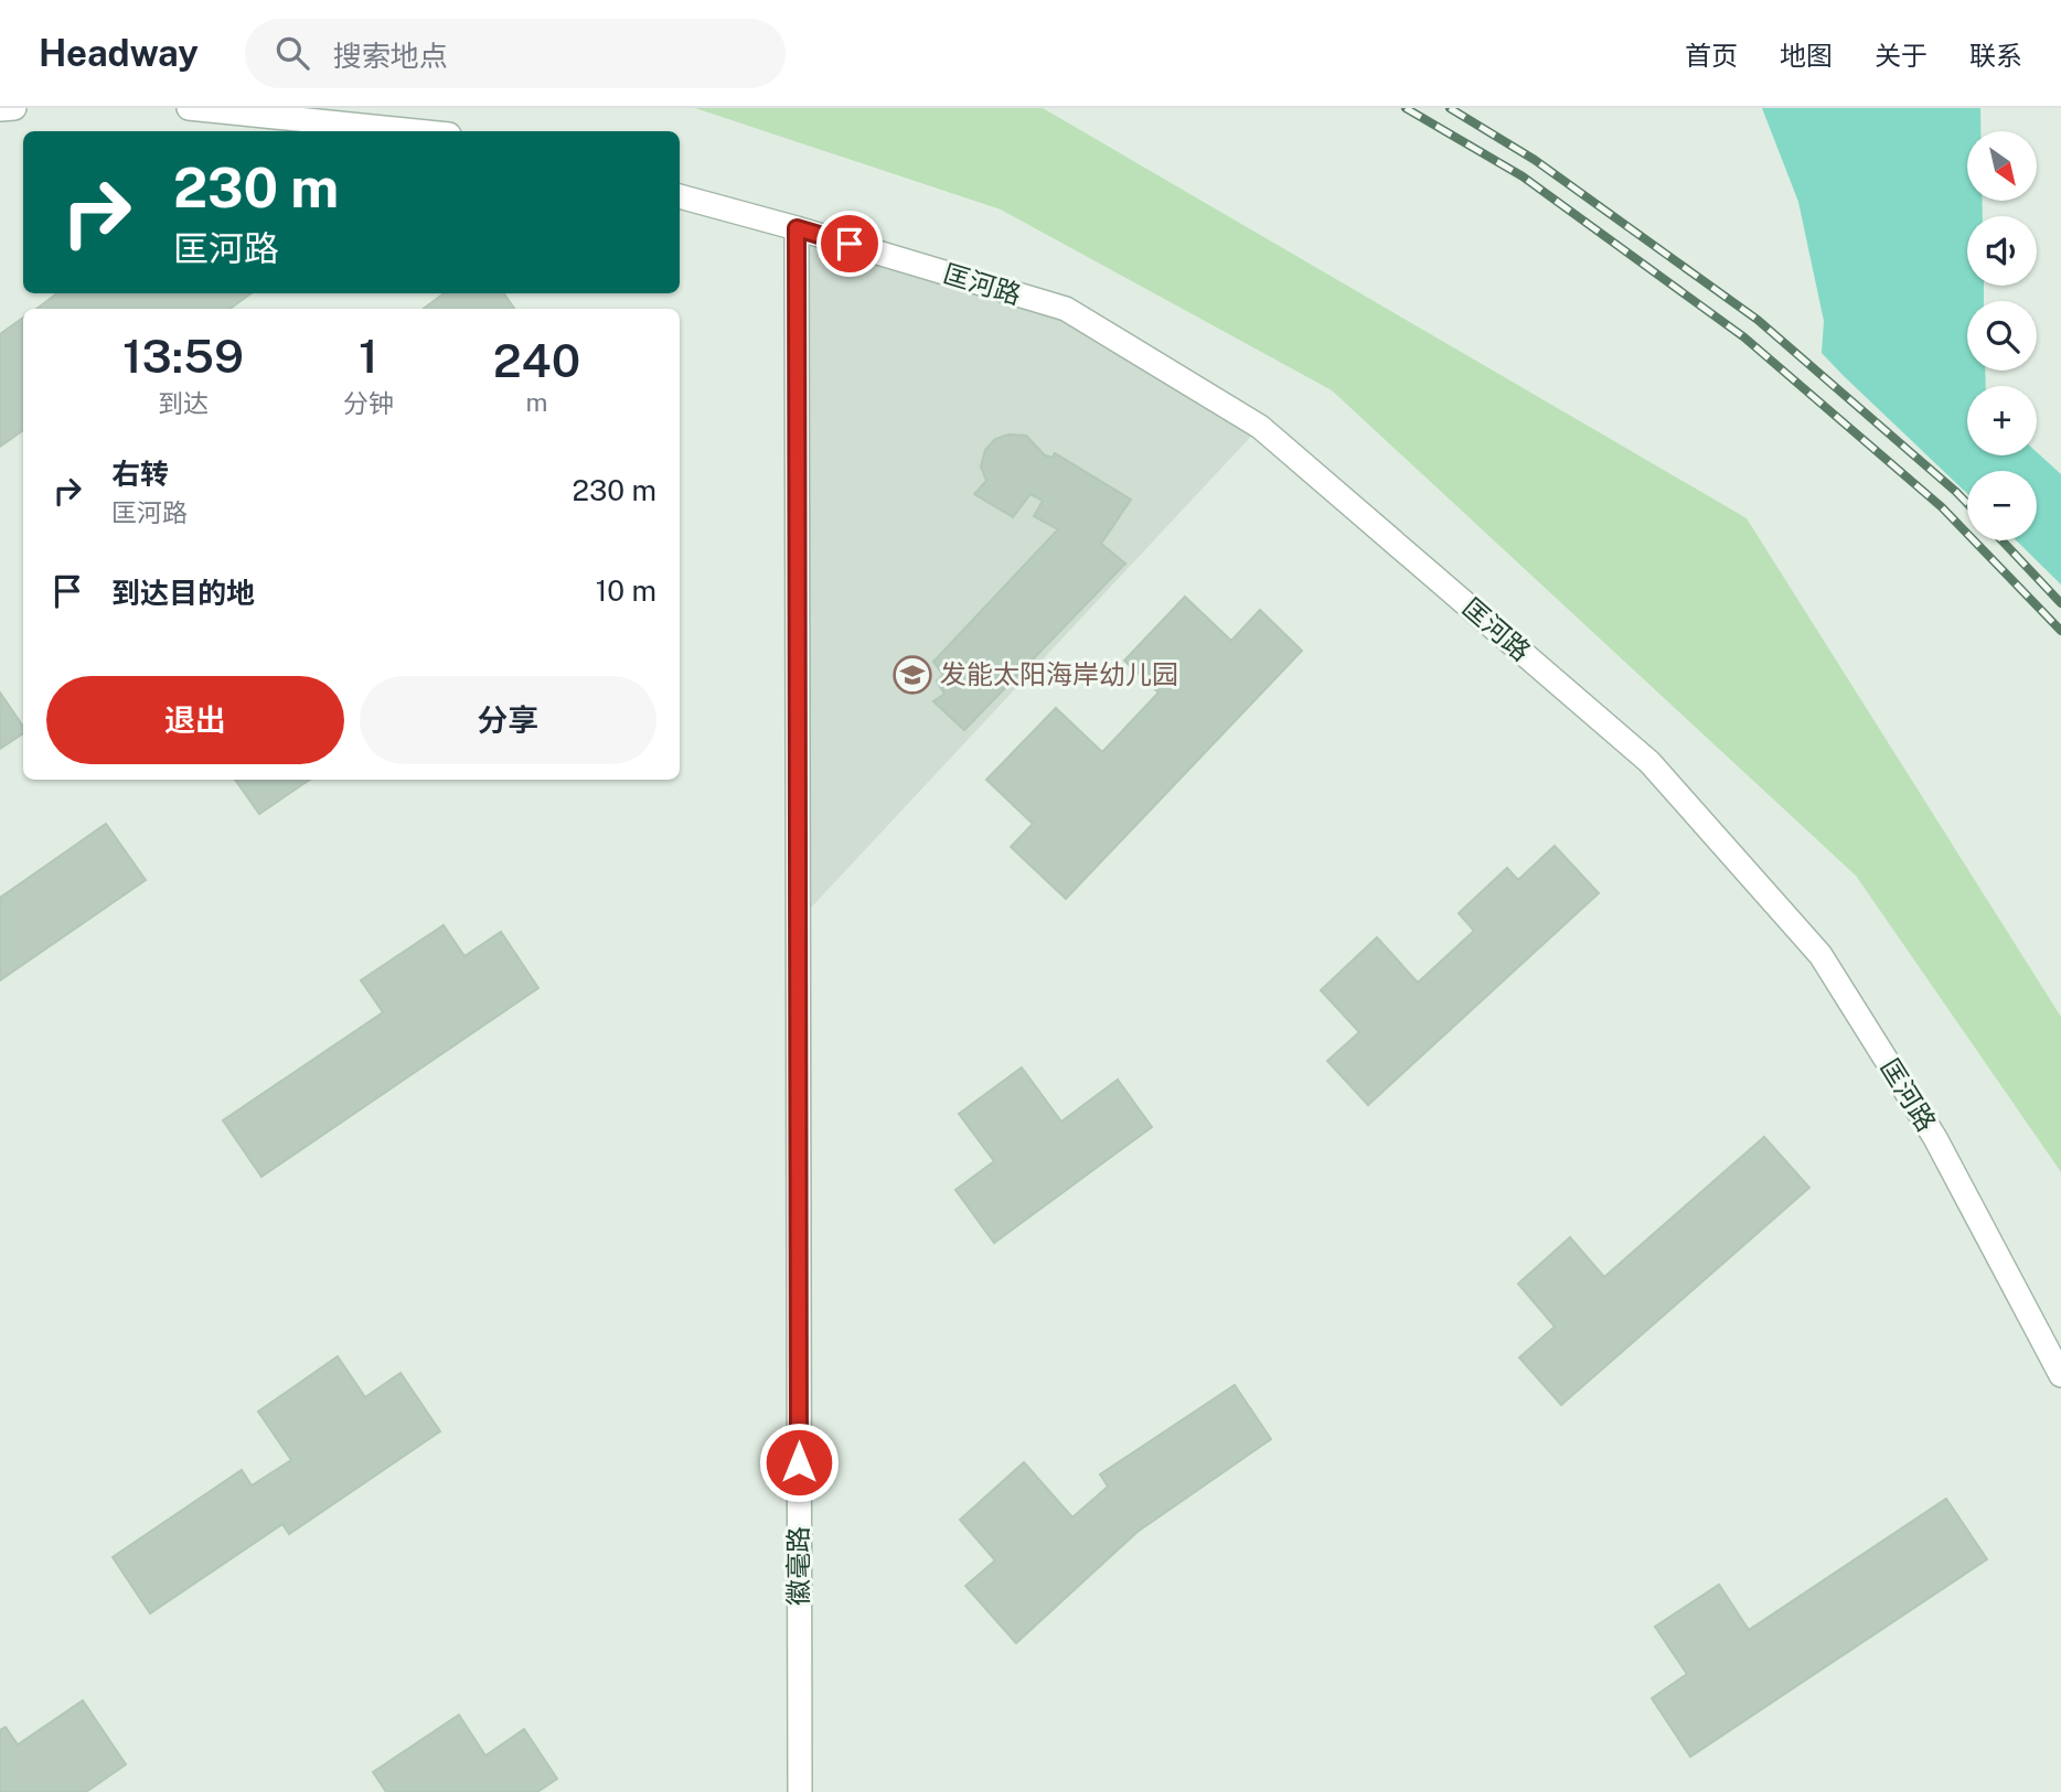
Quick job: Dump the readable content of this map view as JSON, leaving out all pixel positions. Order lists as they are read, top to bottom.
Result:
{
  "streets": {
    "street": ["匡河路", "徽毫路"]
  },
  "crossings": [
    ["匡河路", "徽毫路"]
  ],
  "places": {
    "school or university": ["发能太阳海岸幼儿园"]
  },
  "north": "bottom right",
  "page": {
    "header": "Headway",
    "search": "搜索地点",
    "nav": [
      "首页",
      "地图",
      "关于",
      "联系"
    ],
    "map_buttons": ["+", "−"],
    "turn": ["230 m", "匡河路"],
    "eta": [
      "13:59",
      "到达",
      "1",
      "分钟",
      "240",
      "m"
    ],
    "list": [
      {
        "name": "右转",
        "note": "匡河路",
        "value": "230 m"
      },
      {
        "name": "到达目的地",
        "value": "10 m"
      }
    ],
    "buttons": ["退出", "分享"]
  }
}
